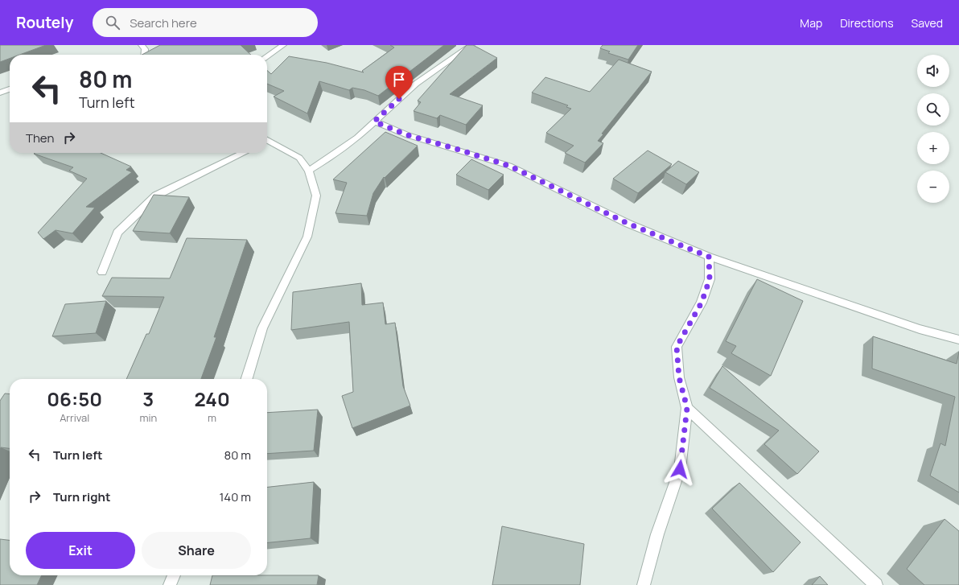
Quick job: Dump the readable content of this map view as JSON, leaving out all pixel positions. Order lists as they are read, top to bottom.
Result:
{
  "page": {
    "header": "Routely",
    "search": "Search here",
    "nav": ["Map", "Directions", "Saved"],
    "map_buttons": ["+", "−"],
    "turn": ["80 m", "Turn left"],
    "then": "Then",
    "eta": [
      "06:50",
      "Arrival",
      "3",
      "min",
      "240",
      "m"
    ],
    "list": [
      {
        "name": "Turn left",
        "value": "80 m"
      },
      {
        "name": "Turn right",
        "value": "140 m"
      }
    ],
    "buttons": ["Exit", "Share"]
  }
}
